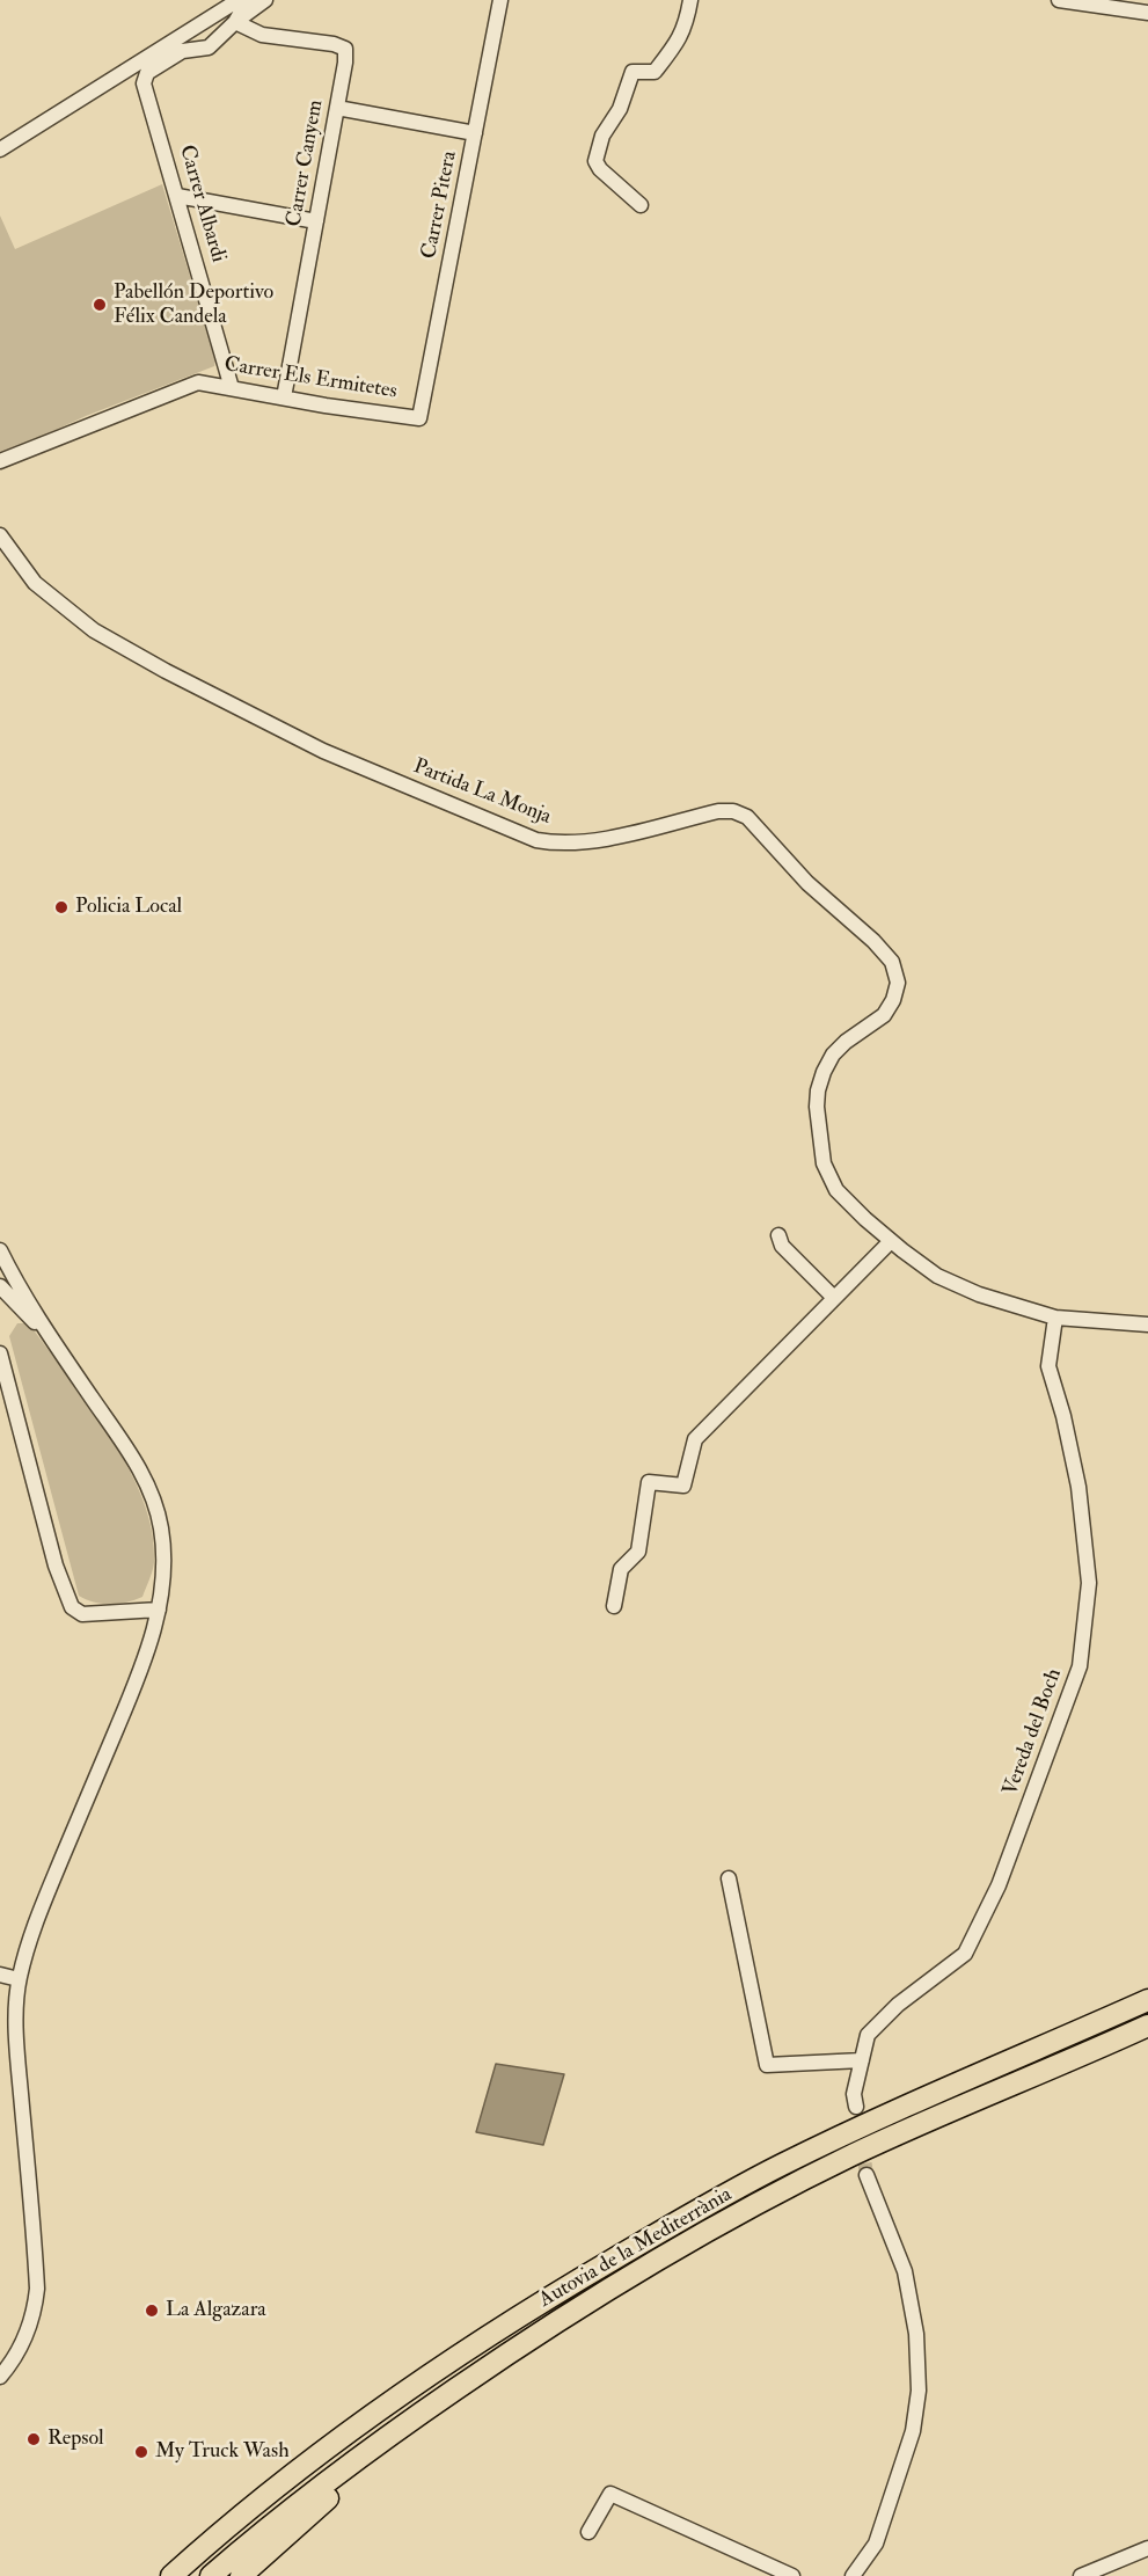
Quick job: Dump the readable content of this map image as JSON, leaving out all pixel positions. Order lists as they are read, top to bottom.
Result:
{
  "streets": {
    "highway": ["Autovia de la Mediterrània"],
    "street": [
      "Carrer Canyem",
      "Carrer Albardi",
      "Carrer Pitera",
      "Carrer Els Ermitetes",
      "Partida La Monja",
      "Vereda del Boch"
    ]
  },
  "crossings": [
    ["Carrer Canyem", "Carrer Els Ermitetes"],
    ["Carrer Albardi", "Carrer Els Ermitetes"],
    ["Carrer Pitera", "Carrer Els Ermitetes"]
  ],
  "places": [
    "Pabellón Deportivo Félix Candela",
    "Policia Local",
    "La Algazara",
    "Repsol",
    "My Truck Wash"
  ]
}
